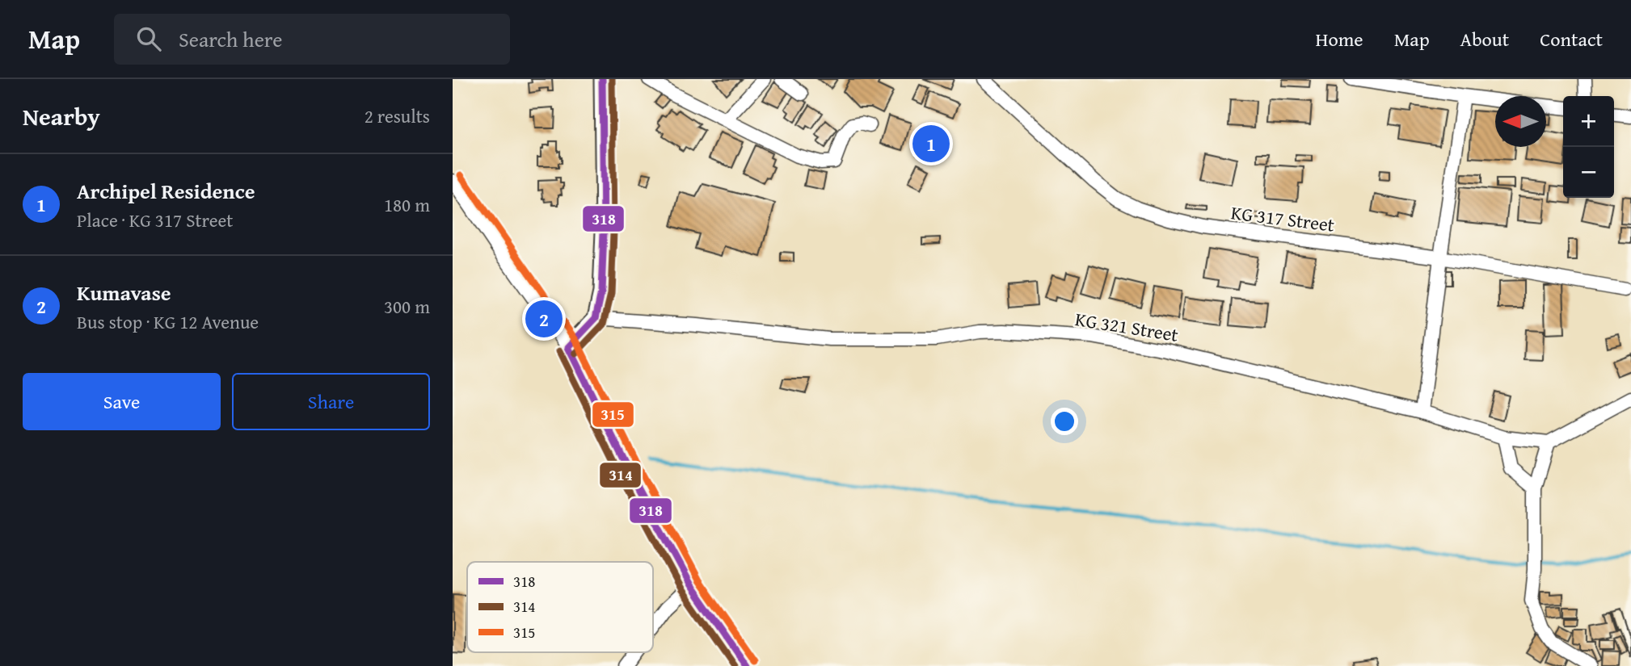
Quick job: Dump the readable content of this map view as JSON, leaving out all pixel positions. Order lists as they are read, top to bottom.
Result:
{
  "streets": {
    "street": ["KG 317 Street", "KG 321 Street"]
  },
  "lines": ["transit line 318", "transit line 314", "transit line 315"],
  "legend": ["318", "314", "315"],
  "north": "left",
  "page": {
    "header": "Map",
    "search": "Search here",
    "nav": [
      "Home",
      "Map",
      "About",
      "Contact"
    ],
    "heading": ["Nearby", "2 results"],
    "map_buttons": ["+", "−"],
    "pins": ["1", "2"],
    "list": [
      {
        "mark": "1",
        "name": "Archipel Residence",
        "note": "Place · KG 317 Street",
        "value": "180 m"
      },
      {
        "mark": "2",
        "name": "Kumavase",
        "note": "Bus stop · KG 12 Avenue",
        "value": "300 m"
      }
    ],
    "buttons": ["Save", "Share"]
  }
}
